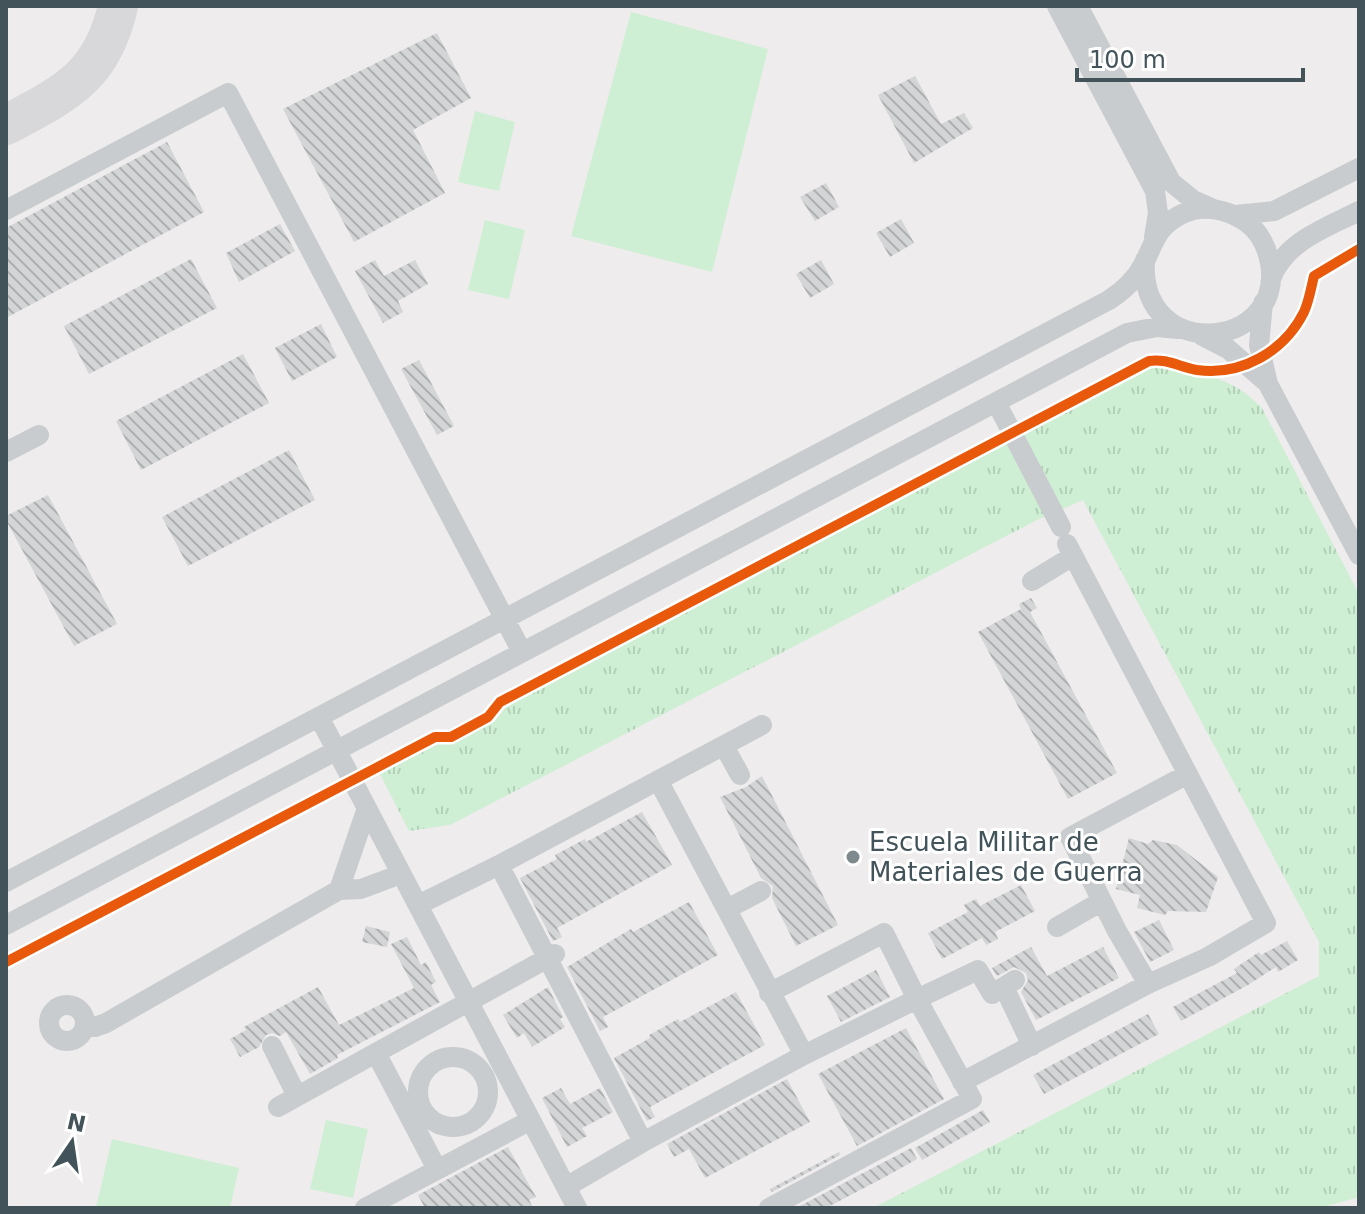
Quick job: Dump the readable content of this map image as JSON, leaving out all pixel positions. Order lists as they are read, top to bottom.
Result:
{
  "places": ["Escuela Militar de Materiales de Guerra"],
  "scale_bar": "100 m",
  "north": "top"
}
